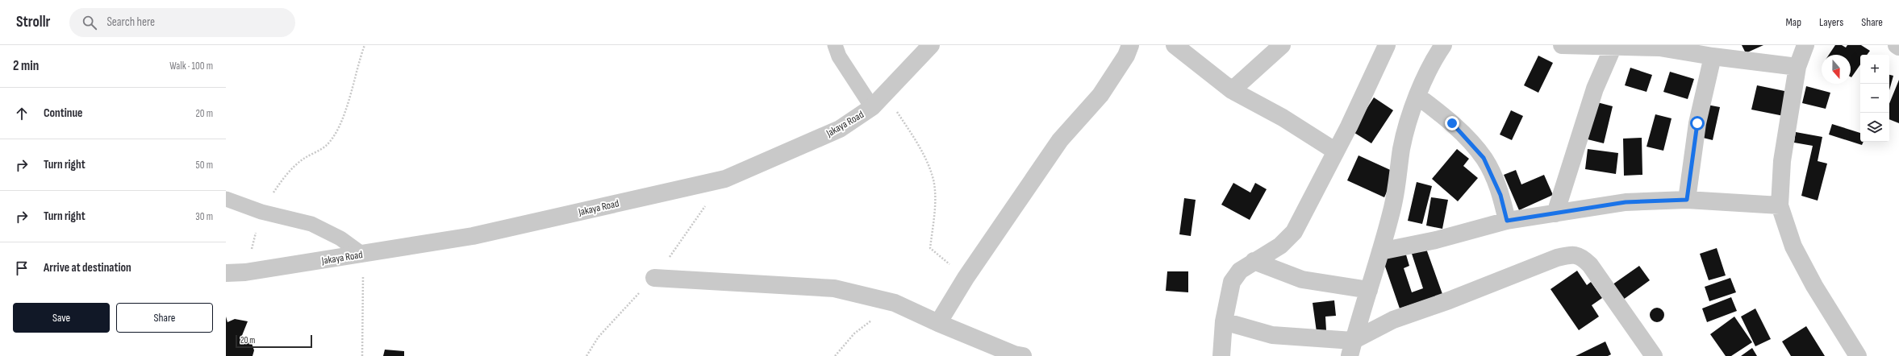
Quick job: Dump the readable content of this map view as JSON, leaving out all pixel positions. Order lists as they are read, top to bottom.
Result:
{
  "streets": {
    "street": ["Jakaya Road"]
  },
  "scale_bar": "20 m",
  "north": "bottom",
  "page": {
    "header": "Strollr",
    "search": "Search here",
    "nav": ["Map", "Layers", "Share"],
    "heading": ["2 min", "Walk · 100 m"],
    "map_buttons": ["+", "−"],
    "list": [
      ["Continue", "20 m"],
      ["Turn right", "50 m"],
      ["Turn right", "30 m"],
      "Arrive at destination"
    ],
    "buttons": ["Save", "Share"],
    "scale": "20 m"
  }
}
